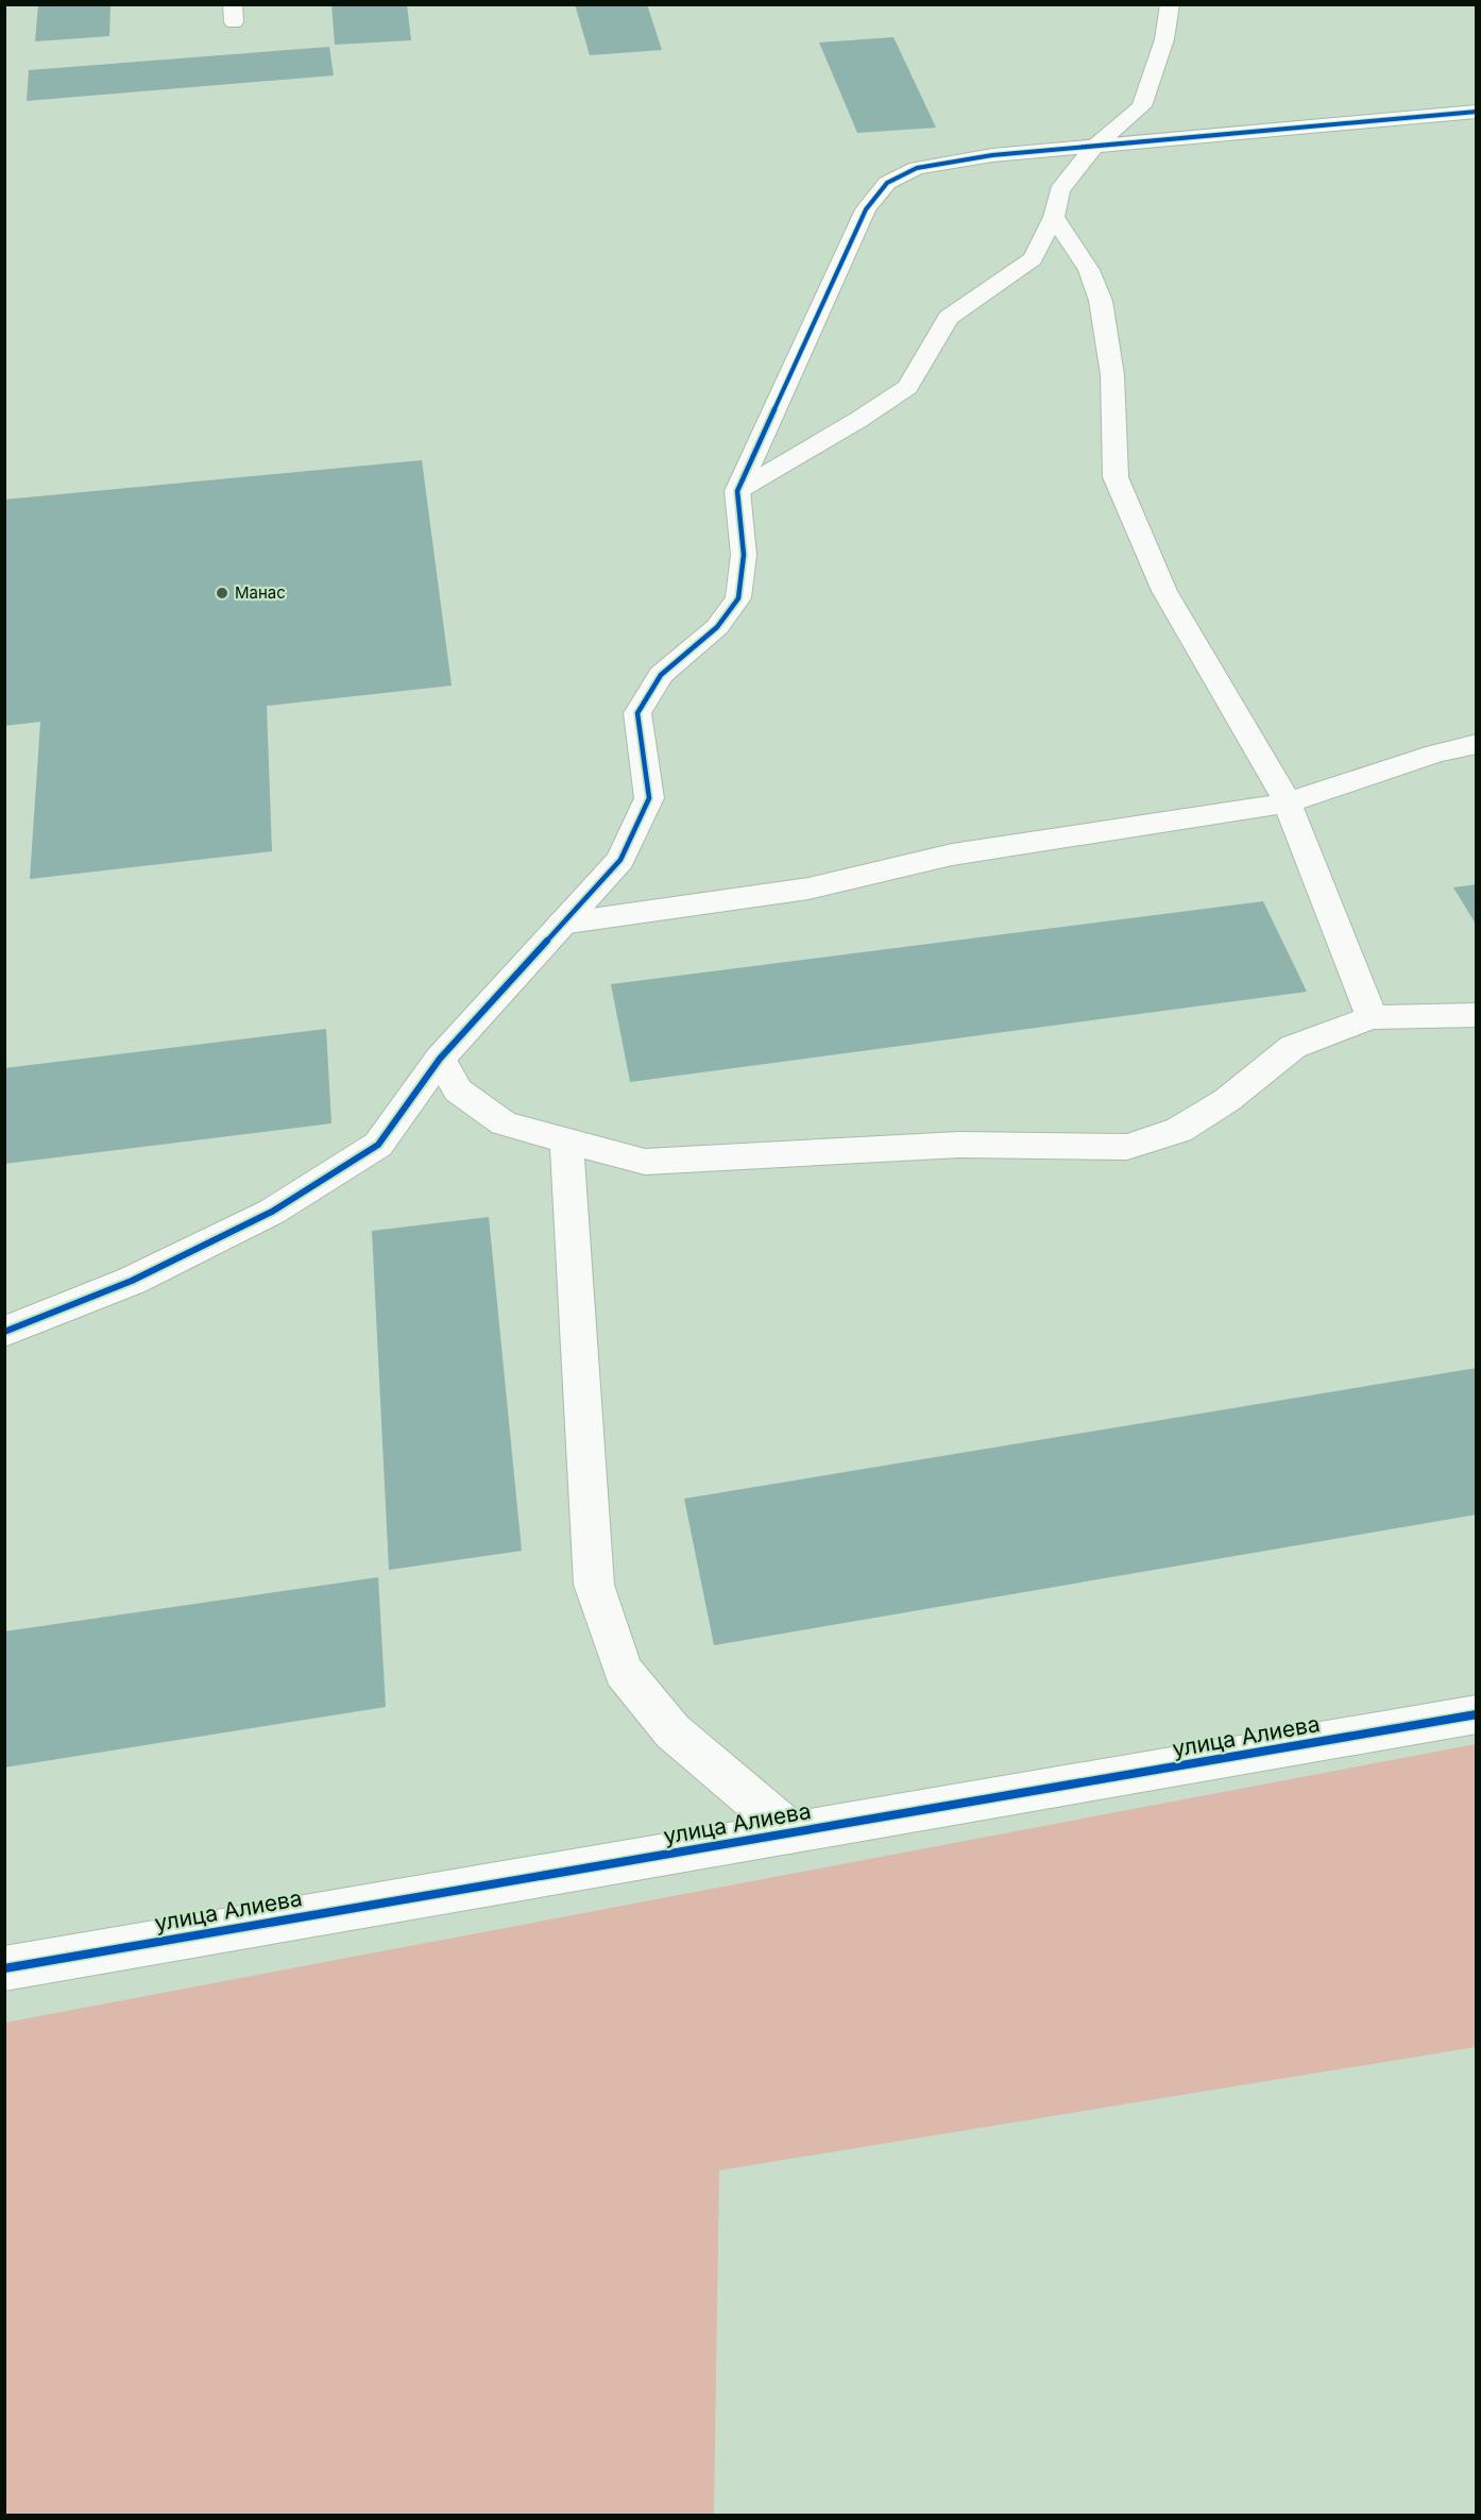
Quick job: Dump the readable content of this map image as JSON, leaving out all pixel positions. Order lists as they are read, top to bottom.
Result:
{
  "streets": {
    "street": ["улица Алиева"]
  },
  "places": ["Манас"]
}
